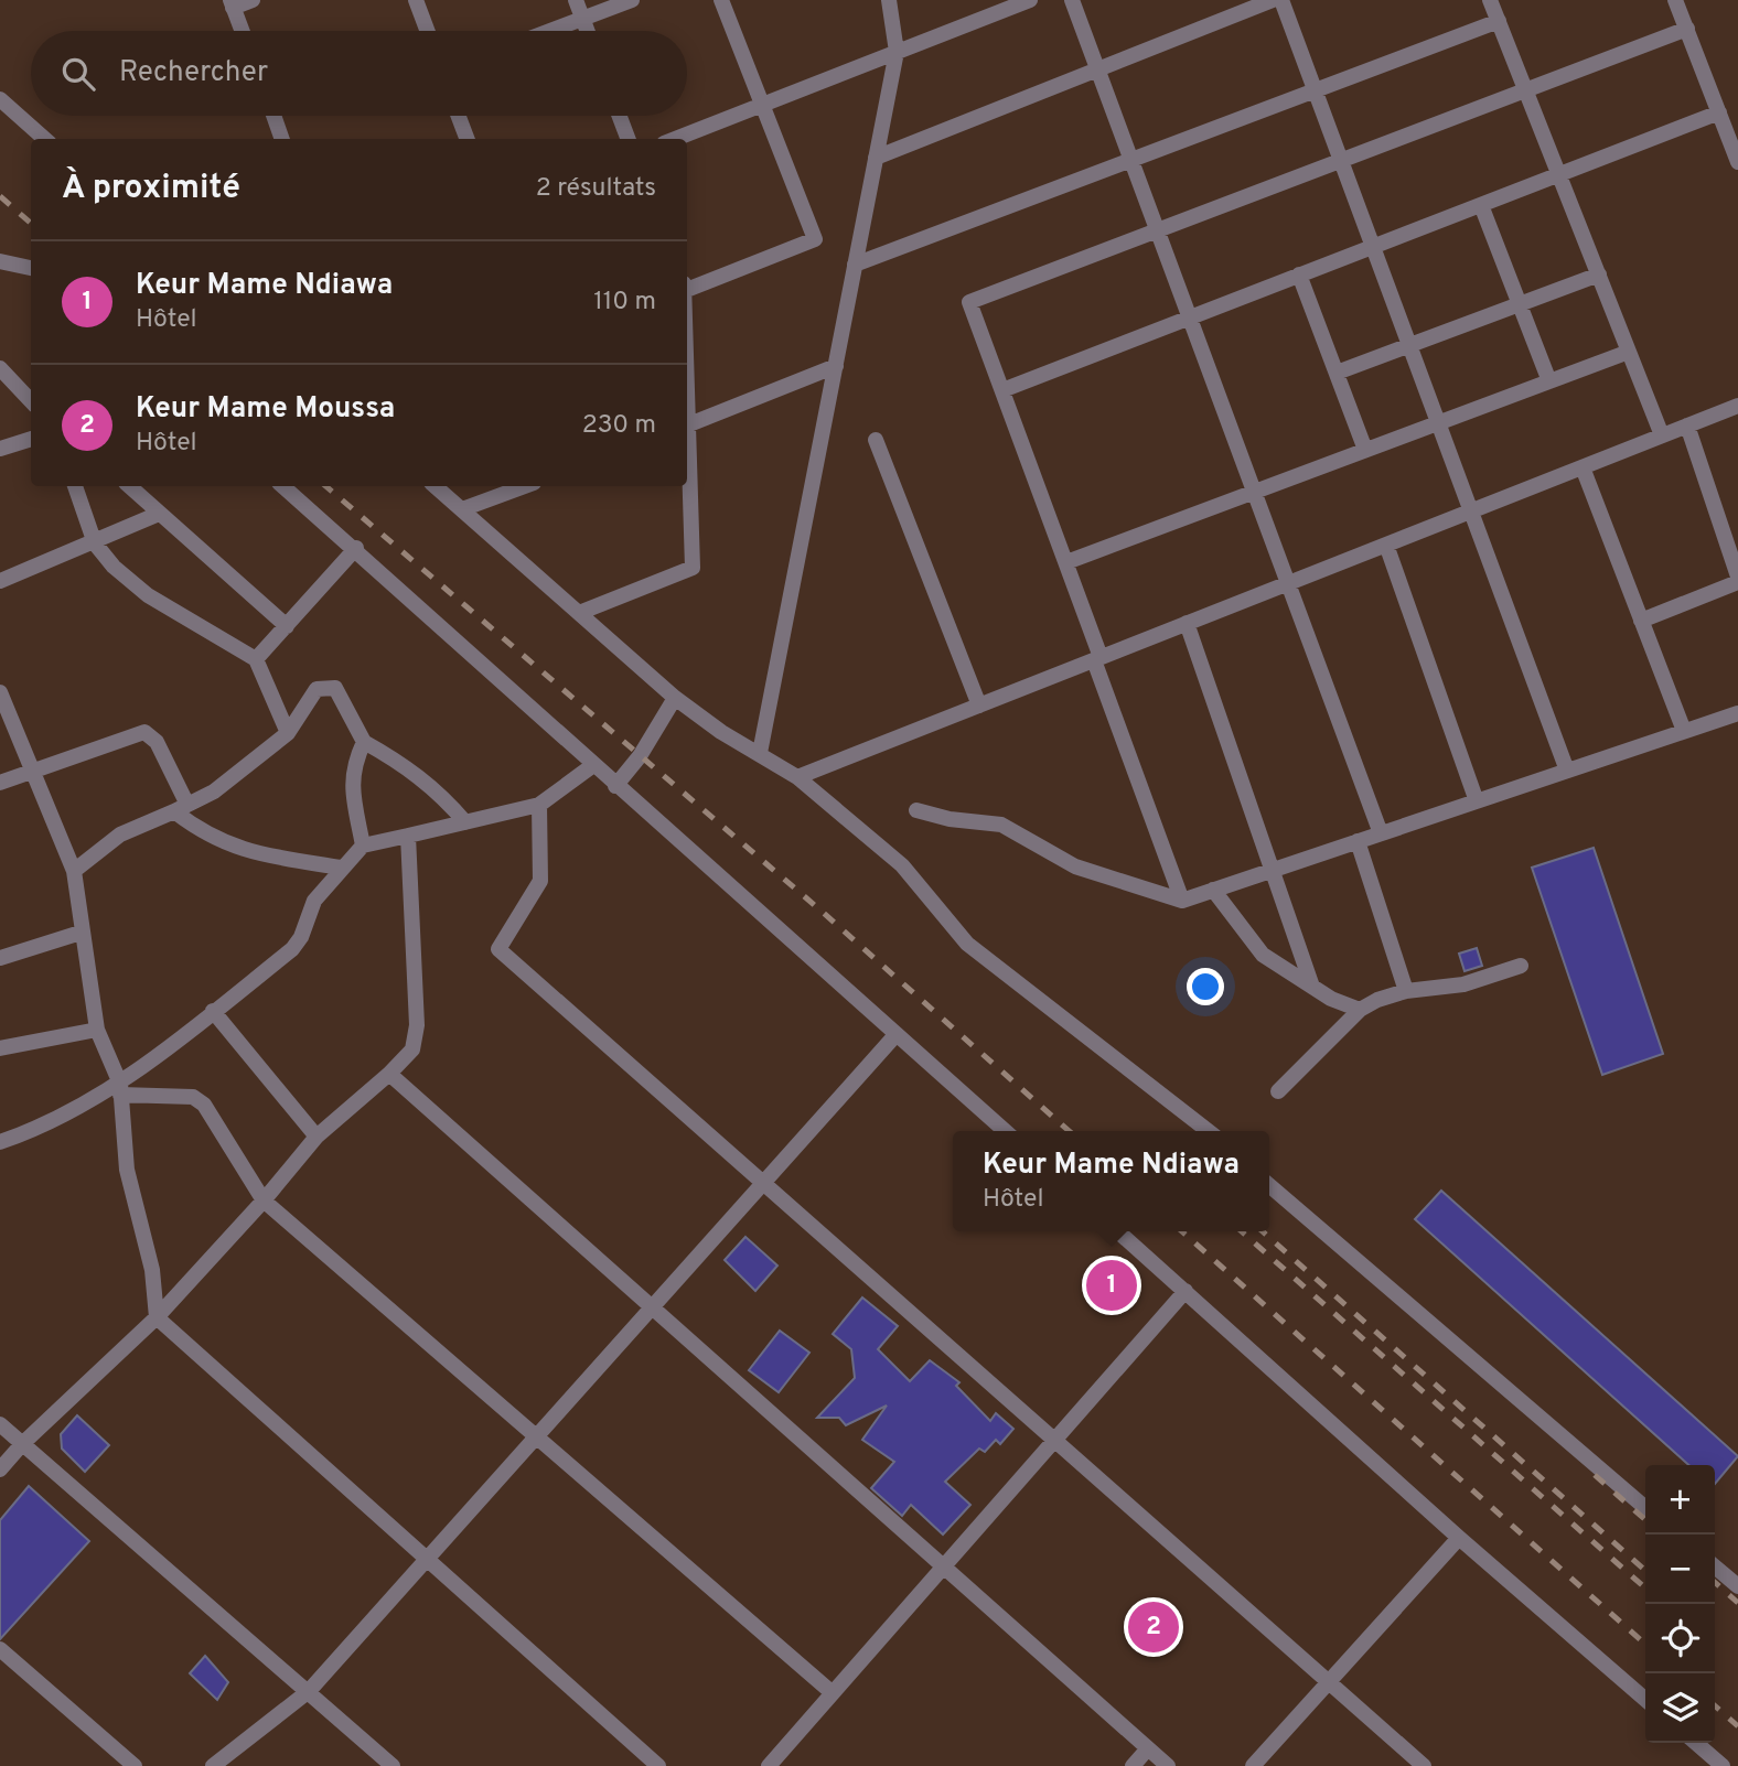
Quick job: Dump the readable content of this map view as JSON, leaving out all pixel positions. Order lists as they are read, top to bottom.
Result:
{
  "page": {
    "search": "Rechercher",
    "heading": ["À proximité", "2 résultats"],
    "list": [
      {
        "mark": "1",
        "name": "Keur Mame Ndiawa",
        "note": "Hôtel",
        "value": "110 m"
      },
      {
        "mark": "2",
        "name": "Keur Mame Moussa",
        "note": "Hôtel",
        "value": "230 m"
      }
    ],
    "popup": ["Keur Mame Ndiawa", "Hôtel"],
    "pins": ["1", "2"],
    "map_buttons": ["+", "−"]
  }
}
